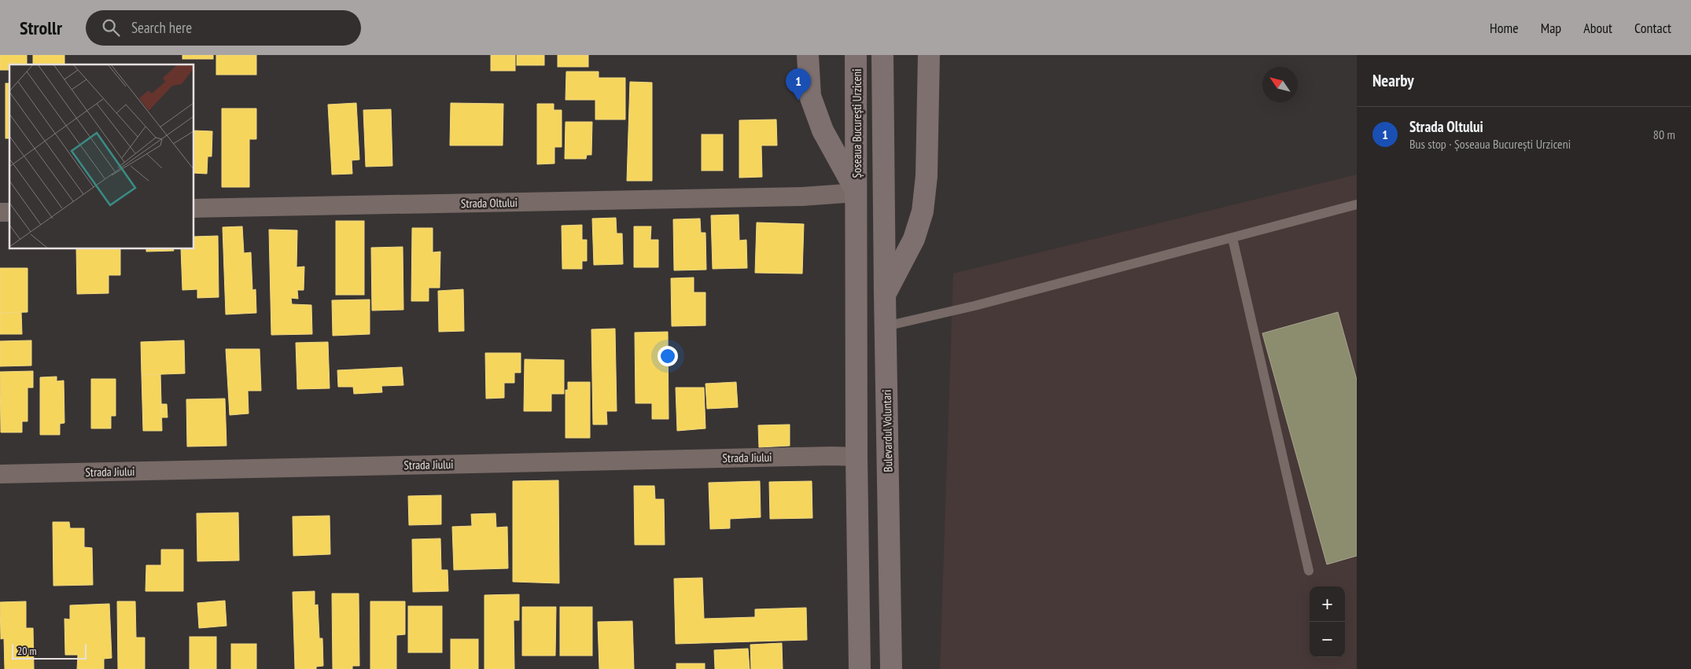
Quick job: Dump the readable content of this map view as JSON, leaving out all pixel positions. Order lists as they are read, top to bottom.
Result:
{
  "streets": {
    "highway": ["Șoseaua București Urziceni", "Bulevardul Voluntari"],
    "street": ["Strada Oltului", "Strada Jiului"]
  },
  "crossings": [
    ["Șoseaua București Urziceni", "Strada Oltului"]
  ],
  "scale_bar": "20 m",
  "north": "top left",
  "page": {
    "header": "Strollr",
    "search": "Search here",
    "nav": [
      "Home",
      "Map",
      "About",
      "Contact"
    ],
    "heading": "Nearby",
    "pins": "1",
    "list": [
      {
        "mark": "1",
        "name": "Strada Oltului",
        "note": "Bus stop · Șoseaua București Urziceni",
        "value": "80 m"
      }
    ],
    "map_buttons": ["+", "−"],
    "scale": "20 m"
  }
}
